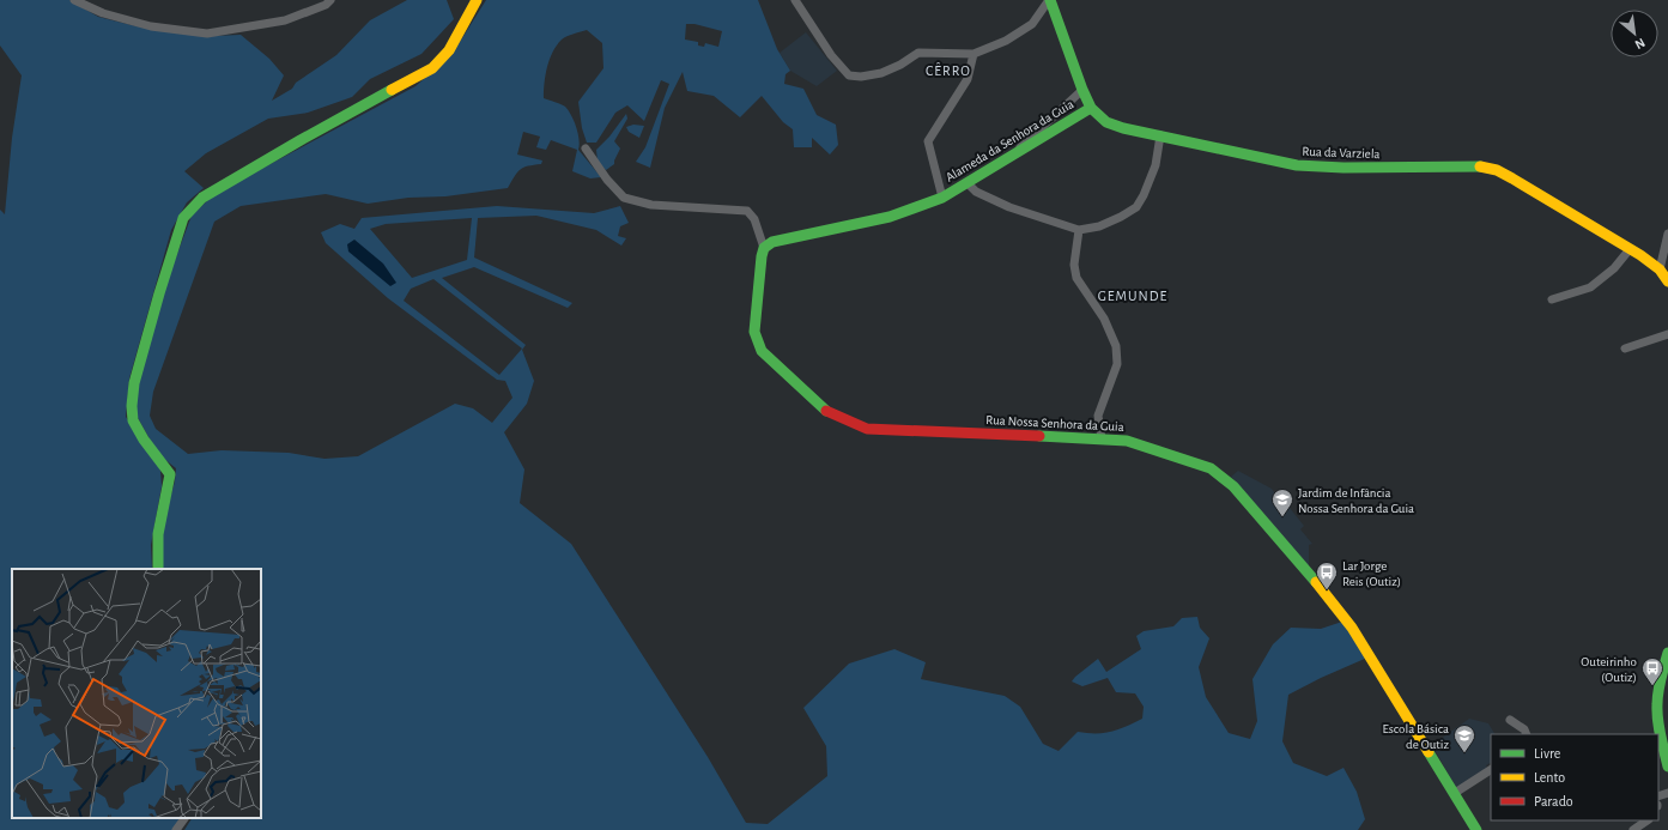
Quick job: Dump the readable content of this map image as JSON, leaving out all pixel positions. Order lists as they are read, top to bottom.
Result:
{
  "streets": {
    "street": ["Alameda da Senhora da Guia", "Rua da Varziela", "Rua Nossa Senhora da Guia"]
  },
  "crossings": [
    ["Alameda da Senhora da Guia", "Rua da Varziela"]
  ],
  "districts": ["CÊRRO", "GEMUNDE"],
  "places": {
    "school or university": ["Jardim de Infância Nossa Senhora da Guia", "Escola Básica de Outiz"],
    "bus stop": ["Lar Jorge Reis (Outiz)", "Outeirinho (Outiz)"]
  },
  "legend": ["Livre", "Lento", "Parado"],
  "north": "bottom right"
}
